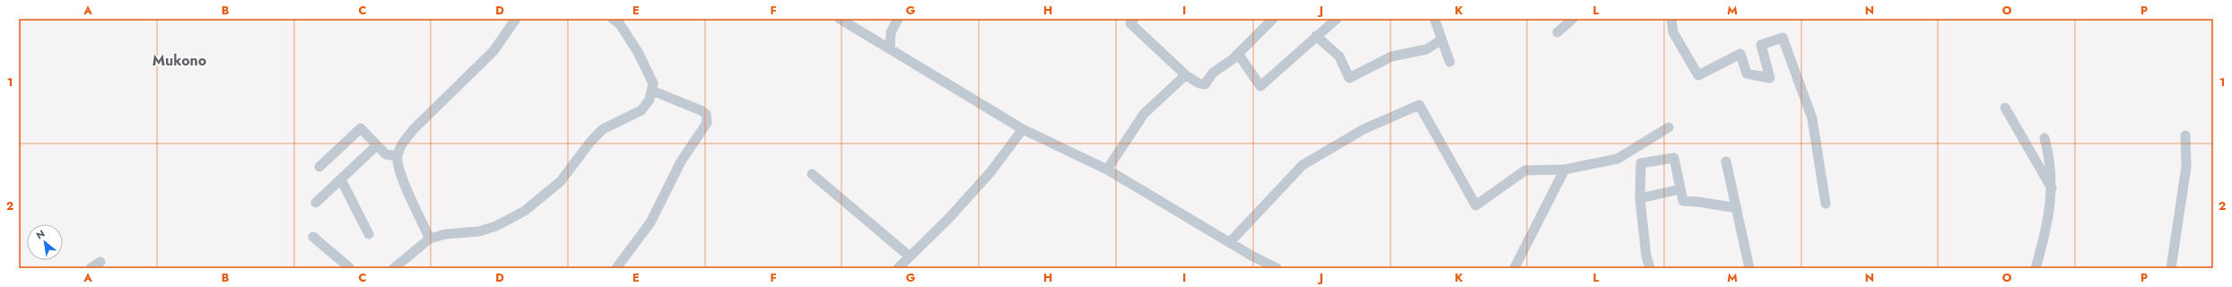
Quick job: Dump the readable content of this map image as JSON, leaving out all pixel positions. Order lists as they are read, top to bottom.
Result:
{
  "districts": ["Mukono"],
  "north": "top left",
  "grid": {
    "columns": [
      "A",
      "B",
      "C",
      "D",
      "E",
      "F",
      "G",
      "H",
      "I",
      "J",
      "K",
      "L",
      "M",
      "N",
      "O",
      "P"
    ],
    "rows": ["1", "2"]
  }
}
